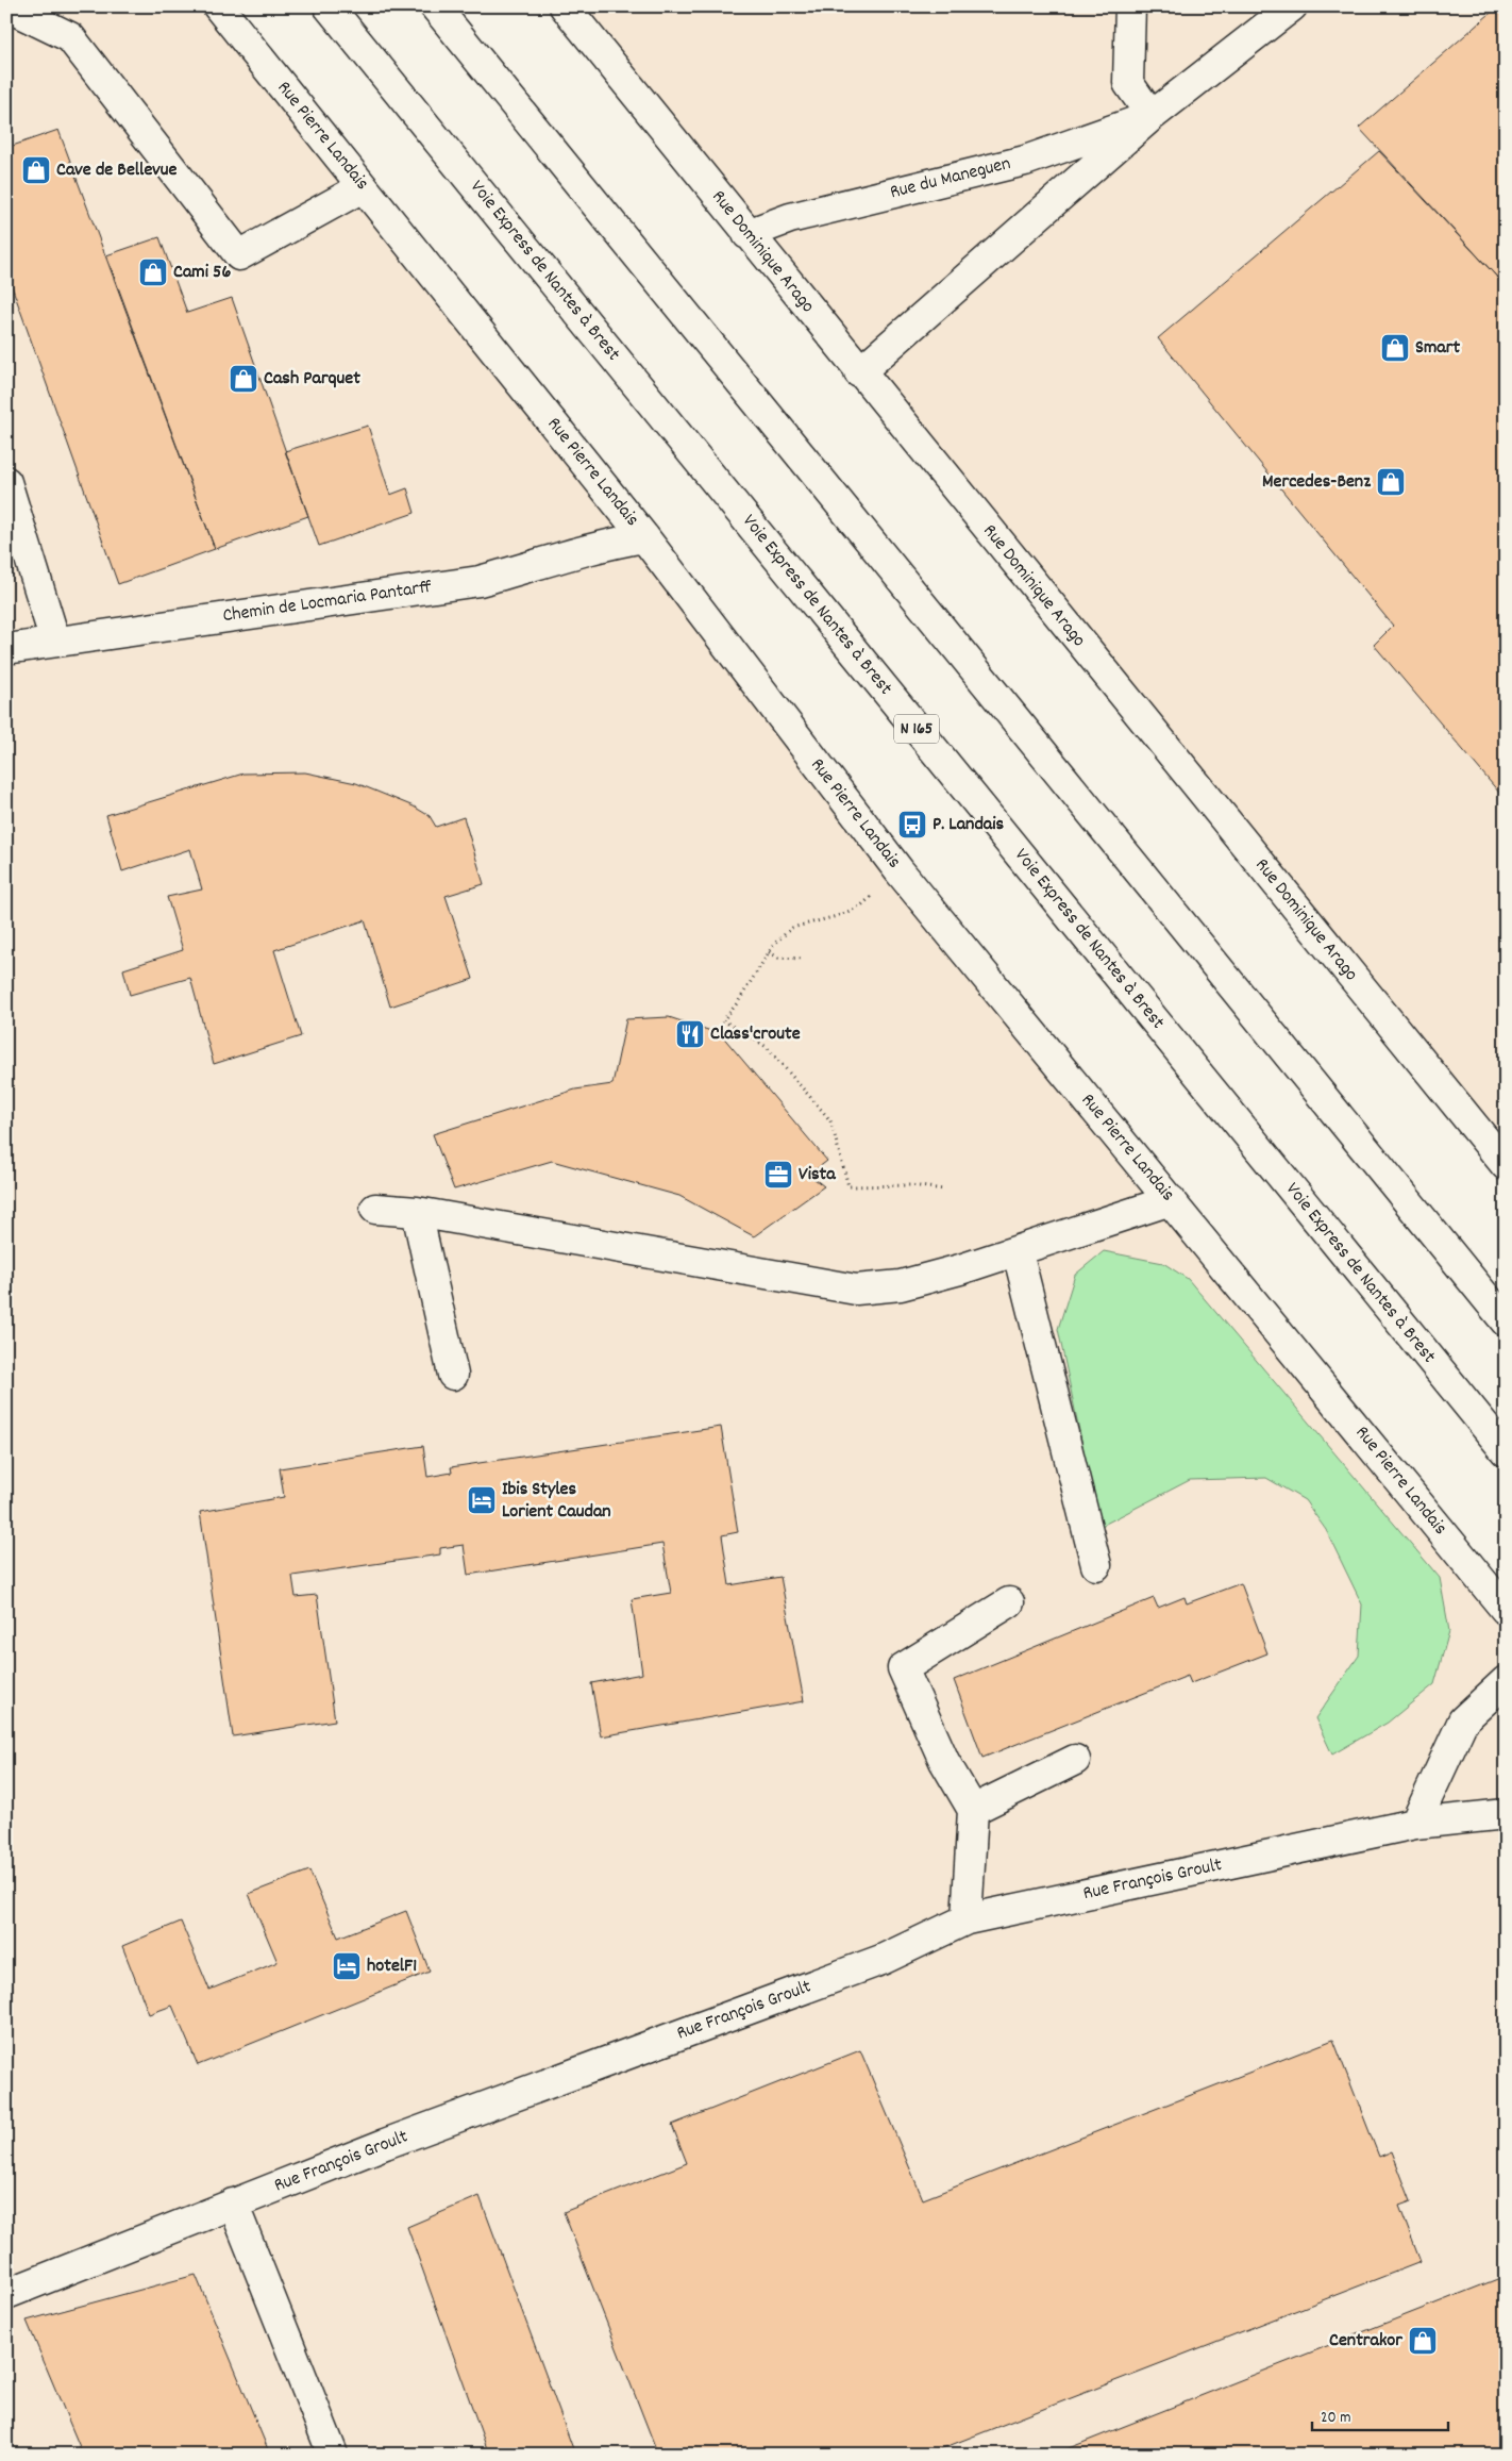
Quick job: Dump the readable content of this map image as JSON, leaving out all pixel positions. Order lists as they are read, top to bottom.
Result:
{
  "streets": {
    "main road": [
      "Rue Pierre Landais",
      "Rue du Maneguen",
      "Rue Dominique Arago",
      "Voie Express de Nantes à Brest",
      "Chemin de Locmaria Pantarff",
      "N 165",
      "Rue François Groult"
    ]
  },
  "crossings": [
    ["Rue Pierre Landais", "Chemin de Locmaria Pantarff"],
    ["Rue du Maneguen", "Rue Dominique Arago"]
  ],
  "places": {
    "shop": [
      "Cave de Bellevue",
      "Cami 56",
      "Smart",
      "Cash Parquet",
      "Mercedes-Benz",
      "Centrakor"
    ],
    "bus stop": ["P. Landais"],
    "restaurant": ["Class'croute"],
    "office": ["Vista"],
    "hotel": ["Ibis Styles Lorient Caudan", "hotelF1"]
  },
  "scale_bar": "20 m"
}
